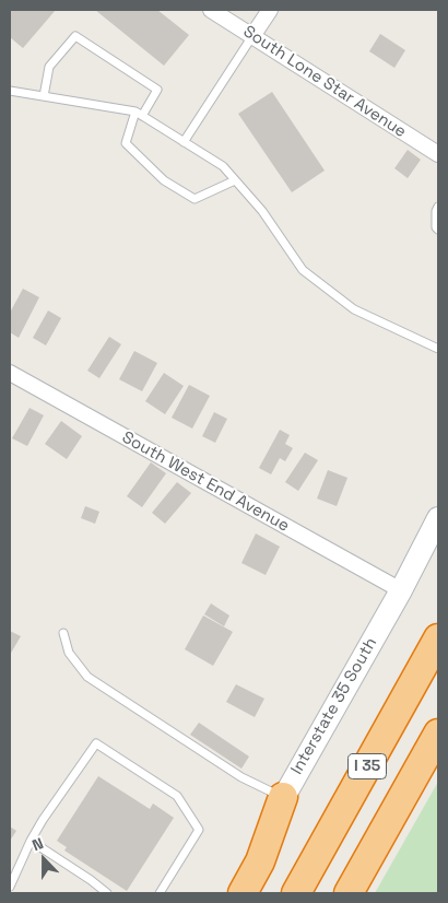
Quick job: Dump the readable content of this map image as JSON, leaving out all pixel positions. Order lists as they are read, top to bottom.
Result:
{
  "streets": {
    "highway": ["I 35"],
    "main road": ["Interstate 35 South"],
    "street": ["South Lone Star Avenue", "South West End Avenue"]
  },
  "crossings": [
    ["South West End Avenue", "Interstate 35 South"]
  ],
  "north": "top"
}
